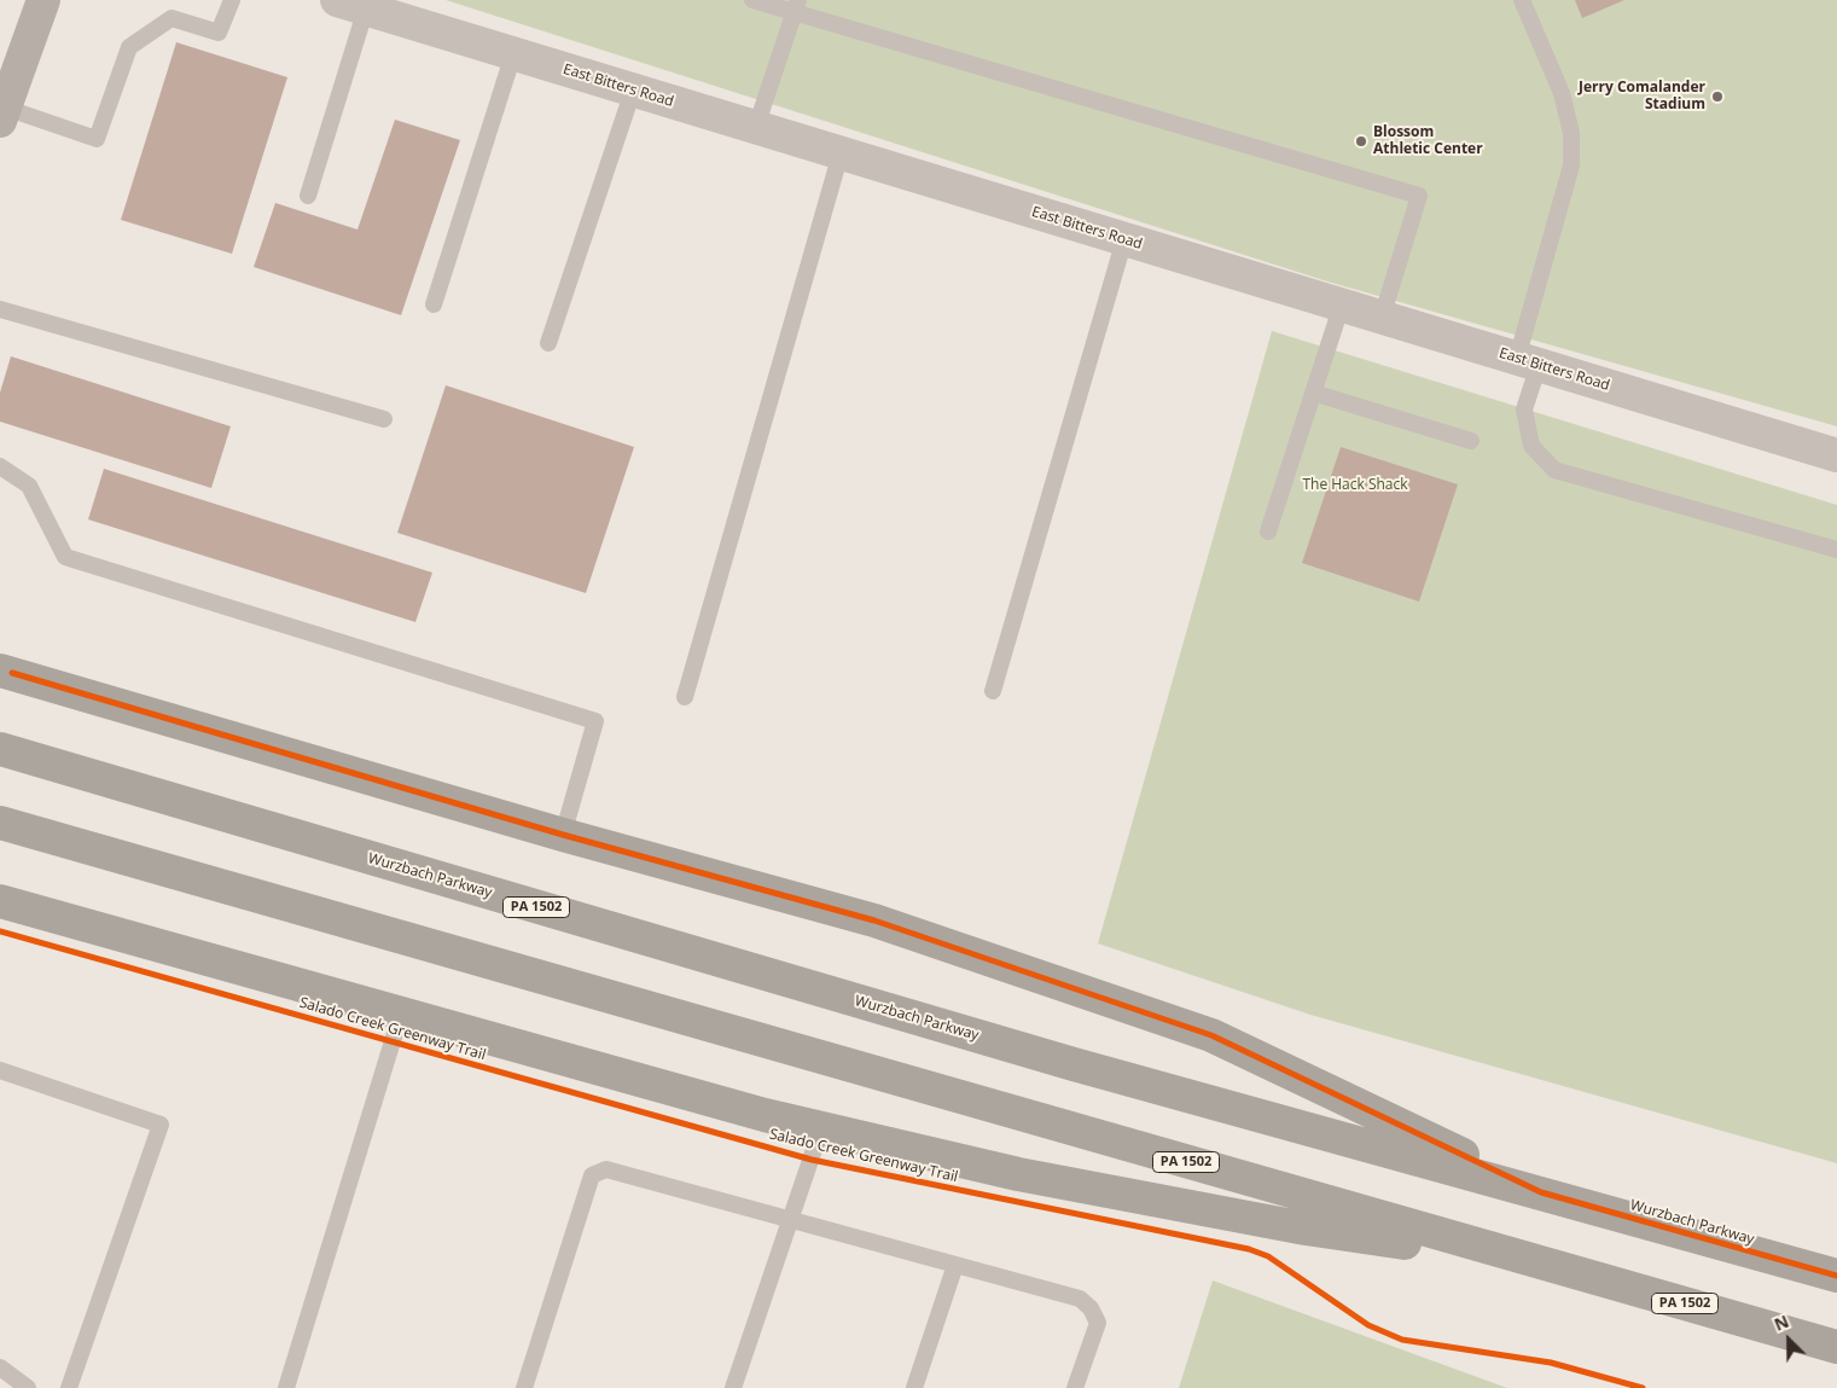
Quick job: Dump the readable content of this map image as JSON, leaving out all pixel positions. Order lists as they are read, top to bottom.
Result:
{
  "streets": {
    "highway": ["Wurzbach Parkway", "PA 1502"],
    "street": ["East Bitters Road"],
    "cycle path": ["Salado Creek Greenway Trail"]
  },
  "parks": ["The Hack Shack"],
  "places": ["Jerry Comalander Stadium", "Blossom Athletic Center"],
  "north": "top left"
}
